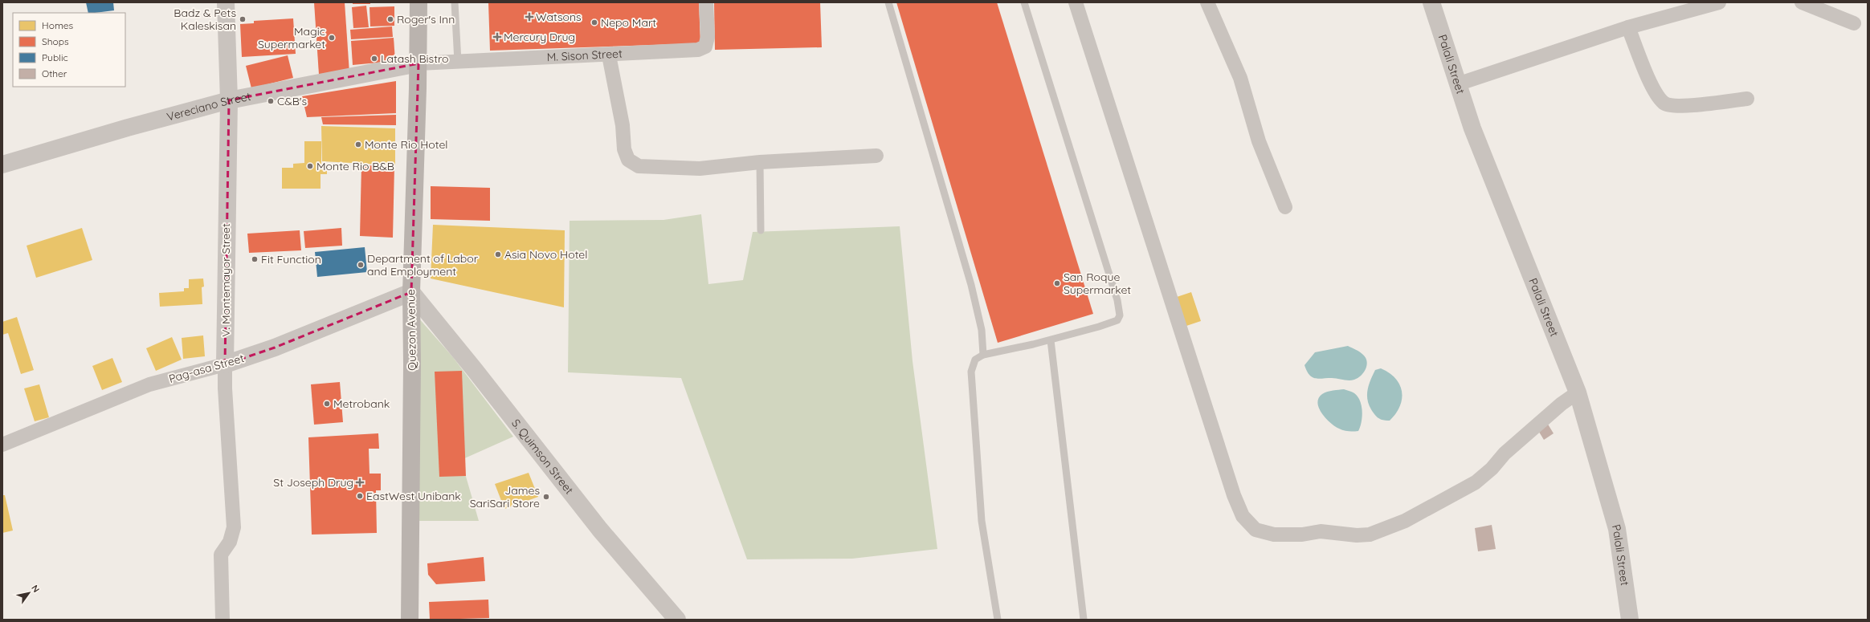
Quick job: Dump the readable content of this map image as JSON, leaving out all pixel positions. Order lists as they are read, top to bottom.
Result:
{
  "streets": {
    "main road": ["Quezon Avenue"],
    "street": [
      "M. Sison Street",
      "Palali Street",
      "Vereciano Street",
      "V. Montemayor Street",
      "Pag-asa Street",
      "S. Quimson Street"
    ]
  },
  "crossings": [
    ["M. Sison Street", "Vereciano Street"],
    ["M. Sison Street", "Quezon Avenue"],
    ["Vereciano Street", "V. Montemayor Street"],
    ["Vereciano Street", "Quezon Avenue"],
    ["V. Montemayor Street", "Pag-asa Street"],
    ["Quezon Avenue", "Pag-asa Street"],
    ["Quezon Avenue", "S. Quimson Street"],
    ["Pag-asa Street", "S. Quimson Street"]
  ],
  "places": {
    "health": ["Watsons", "Mercury Drug", "St Joseph Drug"],
    "other": [
      "Badz & Pets Kaleskisan",
      "Roger's Inn",
      "Nepo Mart",
      "Magic Supermarket",
      "Latash Bistro",
      "C&B's",
      "Monte Rio Hotel",
      "Monte Rio B&B",
      "Asia Novo Hotel",
      "Fit Function",
      "Department of Labor and Employment",
      "San Roque Supermarket",
      "Metrobank",
      "EastWest Unibank",
      "James SariSari Store"
    ]
  },
  "legend": [
    "Homes",
    "Shops",
    "Public",
    "Other"
  ],
  "north": "top right"
}
